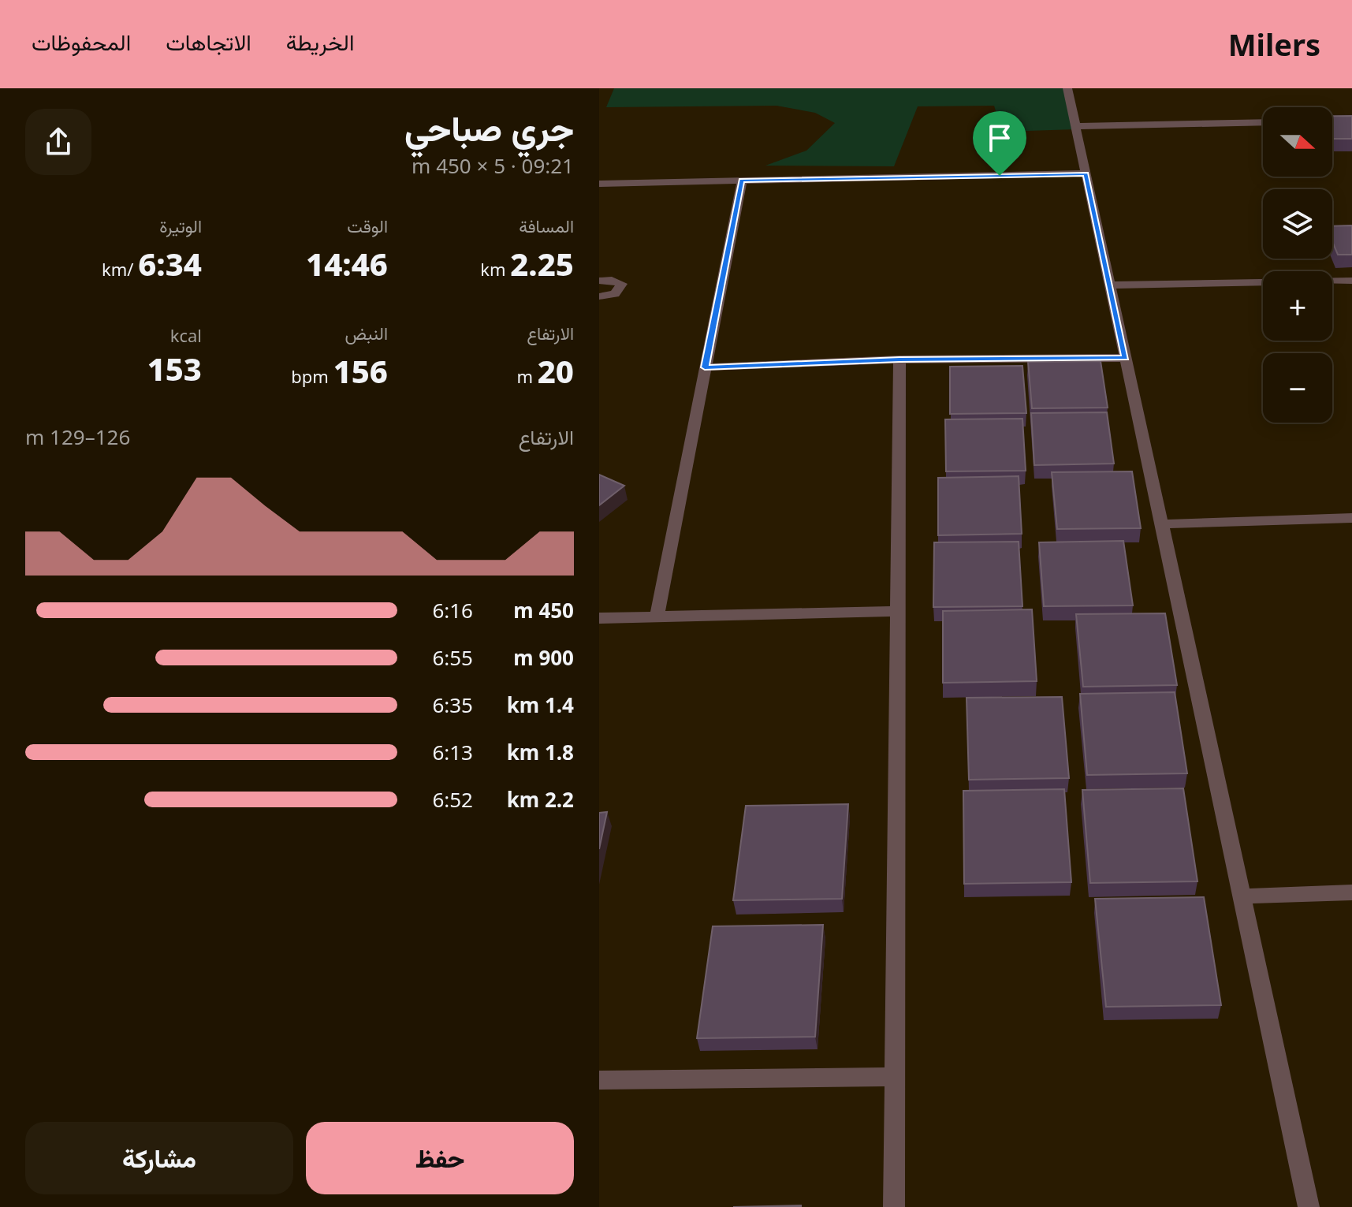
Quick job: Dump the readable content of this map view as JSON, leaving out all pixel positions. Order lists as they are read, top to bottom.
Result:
{
  "north": "right",
  "page": {
    "header": "Milers",
    "nav": ["الخريطة", "الاتجاهات", "المحفوظات"],
    "heading": ["جري صباحي", "09:21 · 5 × 450 m"],
    "map_buttons": ["+", "−"],
    "stats": [
      ["المسافة", "2.25 km"],
      ["الوقت", "14:46"],
      ["الوتيرة", "6:34 /km"],
      ["الارتفاع", "20 m"],
      ["النبض", "156 bpm"],
      ["kcal", "153"]
    ],
    "chart": ["الارتفاع", "126–129 m"],
    "list": [
      {
        "name": "450 m",
        "note": "6:16"
      },
      {
        "name": "900 m",
        "note": "6:55"
      },
      {
        "name": "1.4 km",
        "note": "6:35"
      },
      {
        "name": "1.8 km",
        "note": "6:13"
      },
      {
        "name": "2.2 km",
        "note": "6:52"
      }
    ],
    "buttons": ["حفظ", "مشاركة"]
  }
}
